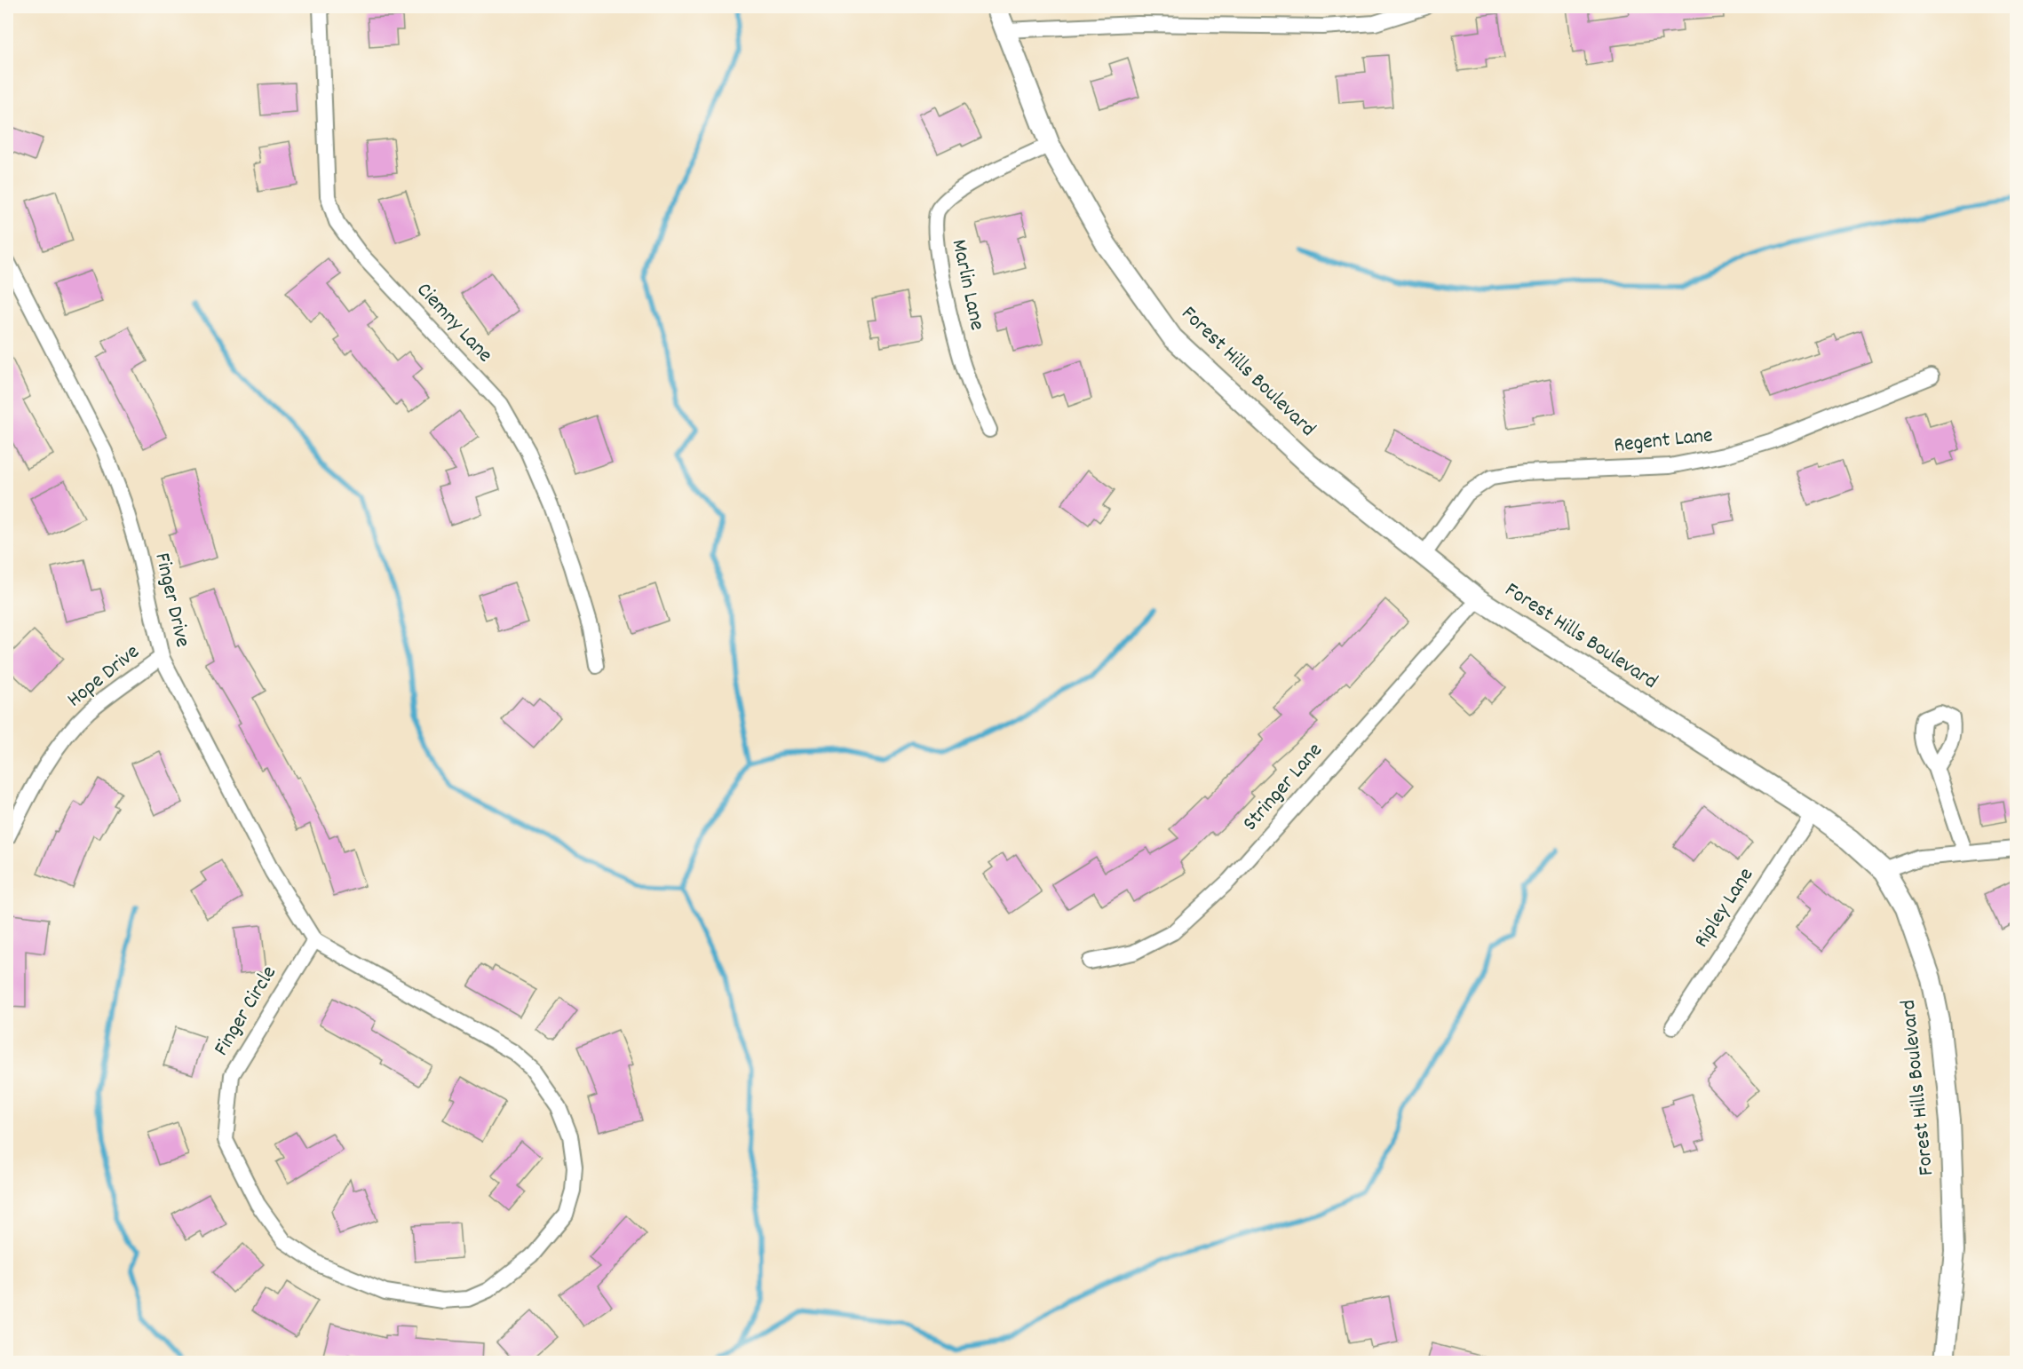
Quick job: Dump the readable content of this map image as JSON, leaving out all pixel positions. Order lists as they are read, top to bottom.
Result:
{
  "streets": {
    "main road": ["Forest Hills Boulevard"],
    "street": [
      "Marlin Lane",
      "Ciemny Lane",
      "Regent Lane",
      "Finger Drive",
      "Hope Drive",
      "Stringer Lane",
      "Ripley Lane",
      "Finger Circle"
    ]
  },
  "crossings": [
    ["Marlin Lane", "Forest Hills Boulevard"],
    ["Forest Hills Boulevard", "Regent Lane"],
    ["Forest Hills Boulevard", "Stringer Lane"],
    ["Forest Hills Boulevard", "Ripley Lane"],
    ["Finger Drive", "Hope Drive"],
    ["Finger Drive", "Finger Circle"]
  ]
}
